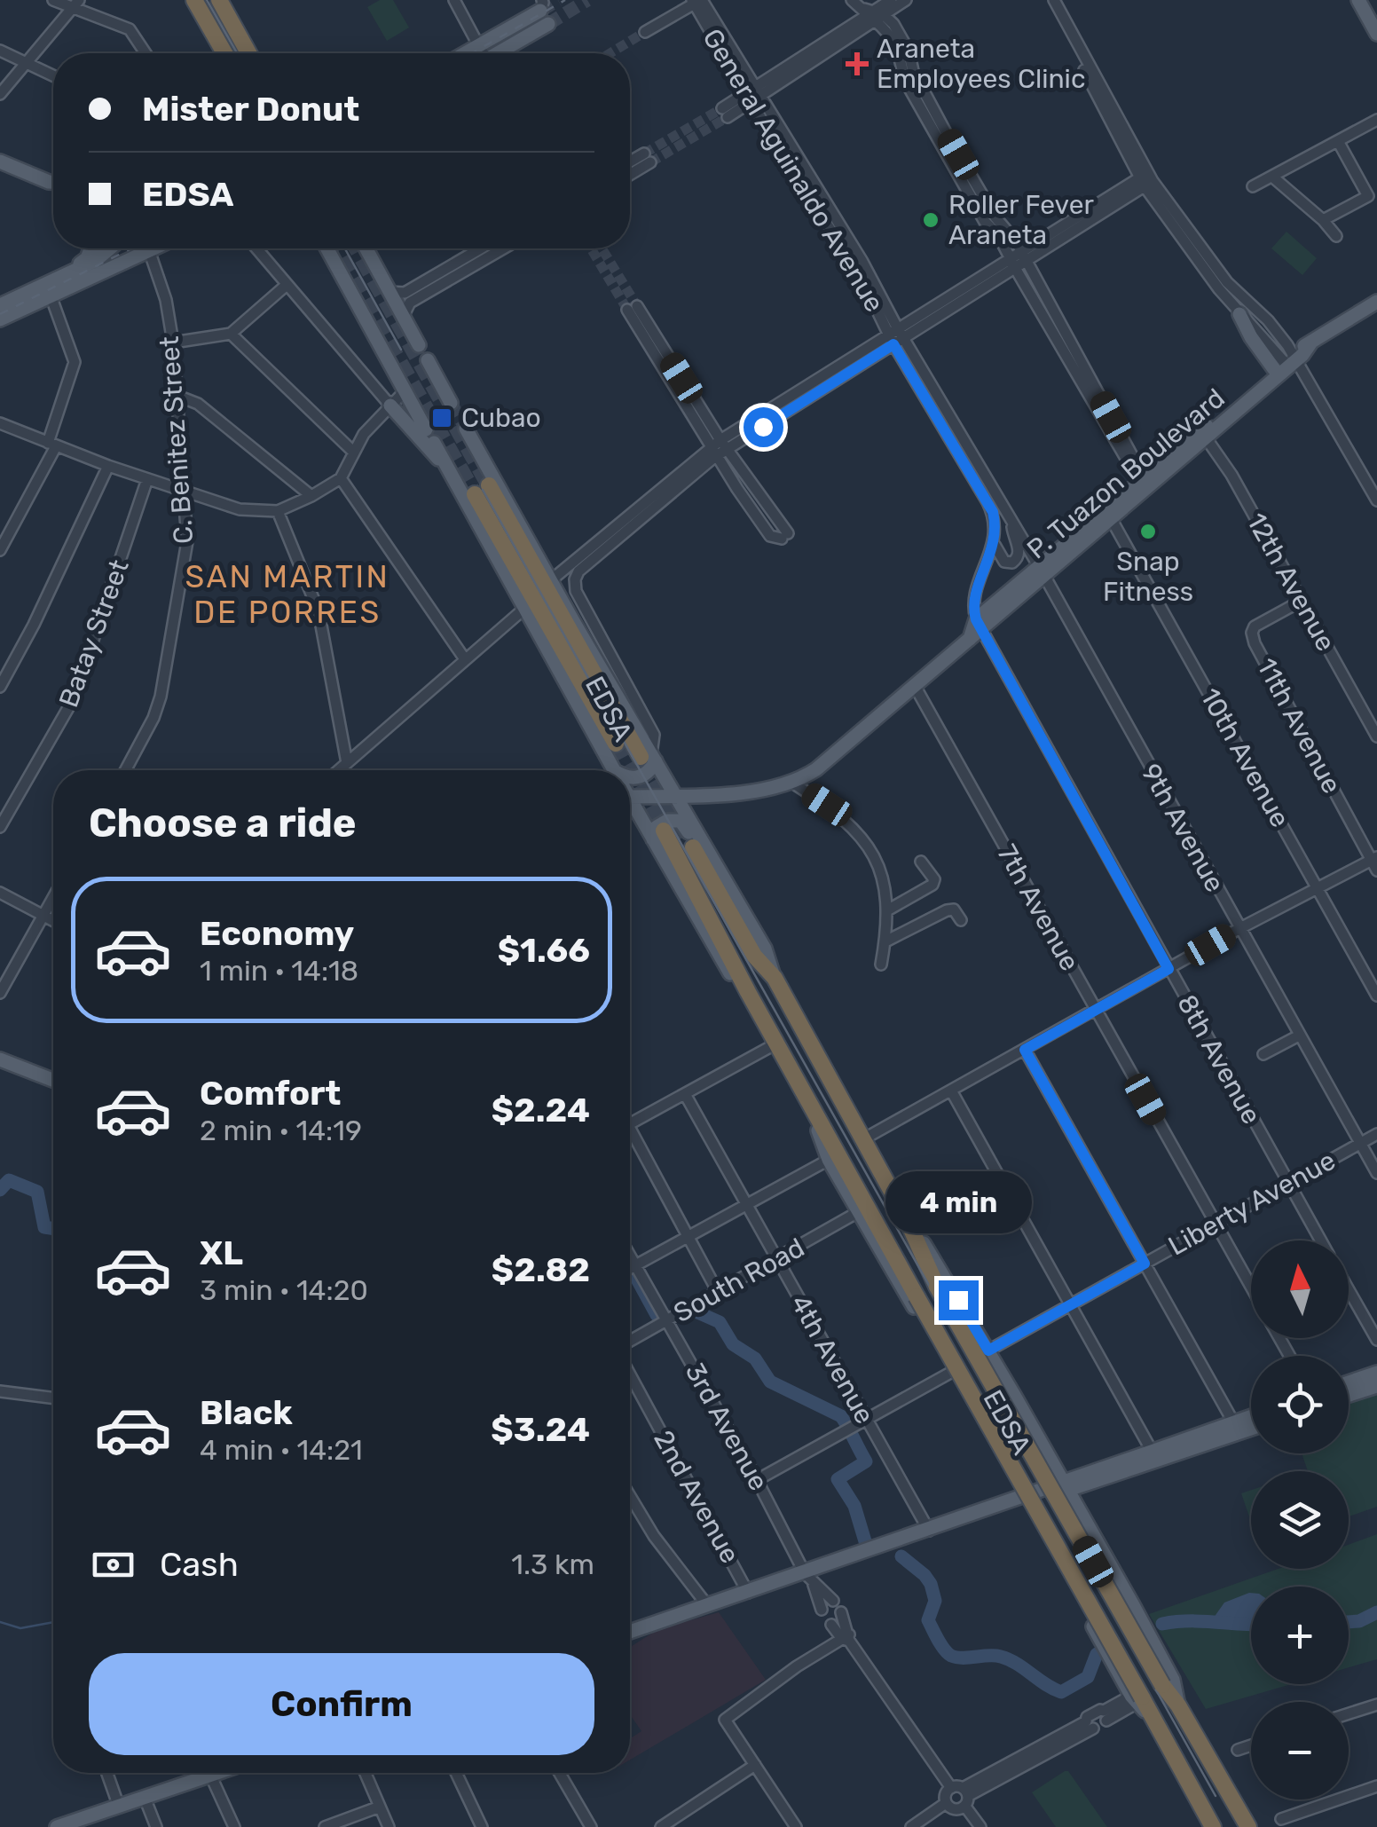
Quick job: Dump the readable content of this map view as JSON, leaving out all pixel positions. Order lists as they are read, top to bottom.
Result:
{
  "streets": {
    "highway": ["EDSA"],
    "main road": ["P. Tuazon Boulevard"],
    "street": [
      "General Aguinaldo Avenue",
      "C. Benitez Street",
      "12th Avenue",
      "Batay Street",
      "11th Avenue",
      "10th Avenue",
      "9th Avenue",
      "7th Avenue",
      "8th Avenue",
      "Liberty Avenue",
      "South Road",
      "4th Avenue",
      "3rd Avenue",
      "2nd Avenue"
    ]
  },
  "crossings": [
    ["General Aguinaldo Avenue", "P. Tuazon Boulevard"],
    ["General Aguinaldo Avenue", "9th Avenue"],
    ["General Aguinaldo Avenue", "8th Avenue"],
    ["P. Tuazon Boulevard", "12th Avenue"],
    ["P. Tuazon Boulevard", "10th Avenue"],
    ["P. Tuazon Boulevard", "9th Avenue"],
    ["P. Tuazon Boulevard", "8th Avenue"],
    ["12th Avenue", "11th Avenue"],
    ["EDSA", "Liberty Avenue"],
    ["EDSA", "South Road"],
    ["9th Avenue", "Liberty Avenue"],
    ["7th Avenue", "Liberty Avenue"],
    ["8th Avenue", "Liberty Avenue"],
    ["South Road", "4th Avenue"],
    ["South Road", "3rd Avenue"]
  ],
  "districts": ["SAN MARTIN DE PORRES"],
  "places": {
    "health": ["Araneta Employees Clinic"],
    "other": ["Roller Fever Araneta", "Snap Fitness"],
    "transit": ["Cubao"]
  },
  "north": "top",
  "page": {
    "banner": ["Mister Donut", "EDSA"],
    "heading": "Choose a ride",
    "list": [
      {
        "name": "Economy",
        "note": "1 min · 14:18",
        "value": "$1.66"
      },
      {
        "name": "Comfort",
        "note": "2 min · 14:19",
        "value": "$2.24"
      },
      {
        "name": "XL",
        "note": "3 min · 14:20",
        "value": "$2.82"
      },
      {
        "name": "Black",
        "note": "4 min · 14:21",
        "value": "$3.24"
      }
    ],
    "bubble": "4 min",
    "map_buttons": ["+", "−"],
    "pay": ["Cash", "1.3 km"],
    "buttons": "Confirm"
  }
}
